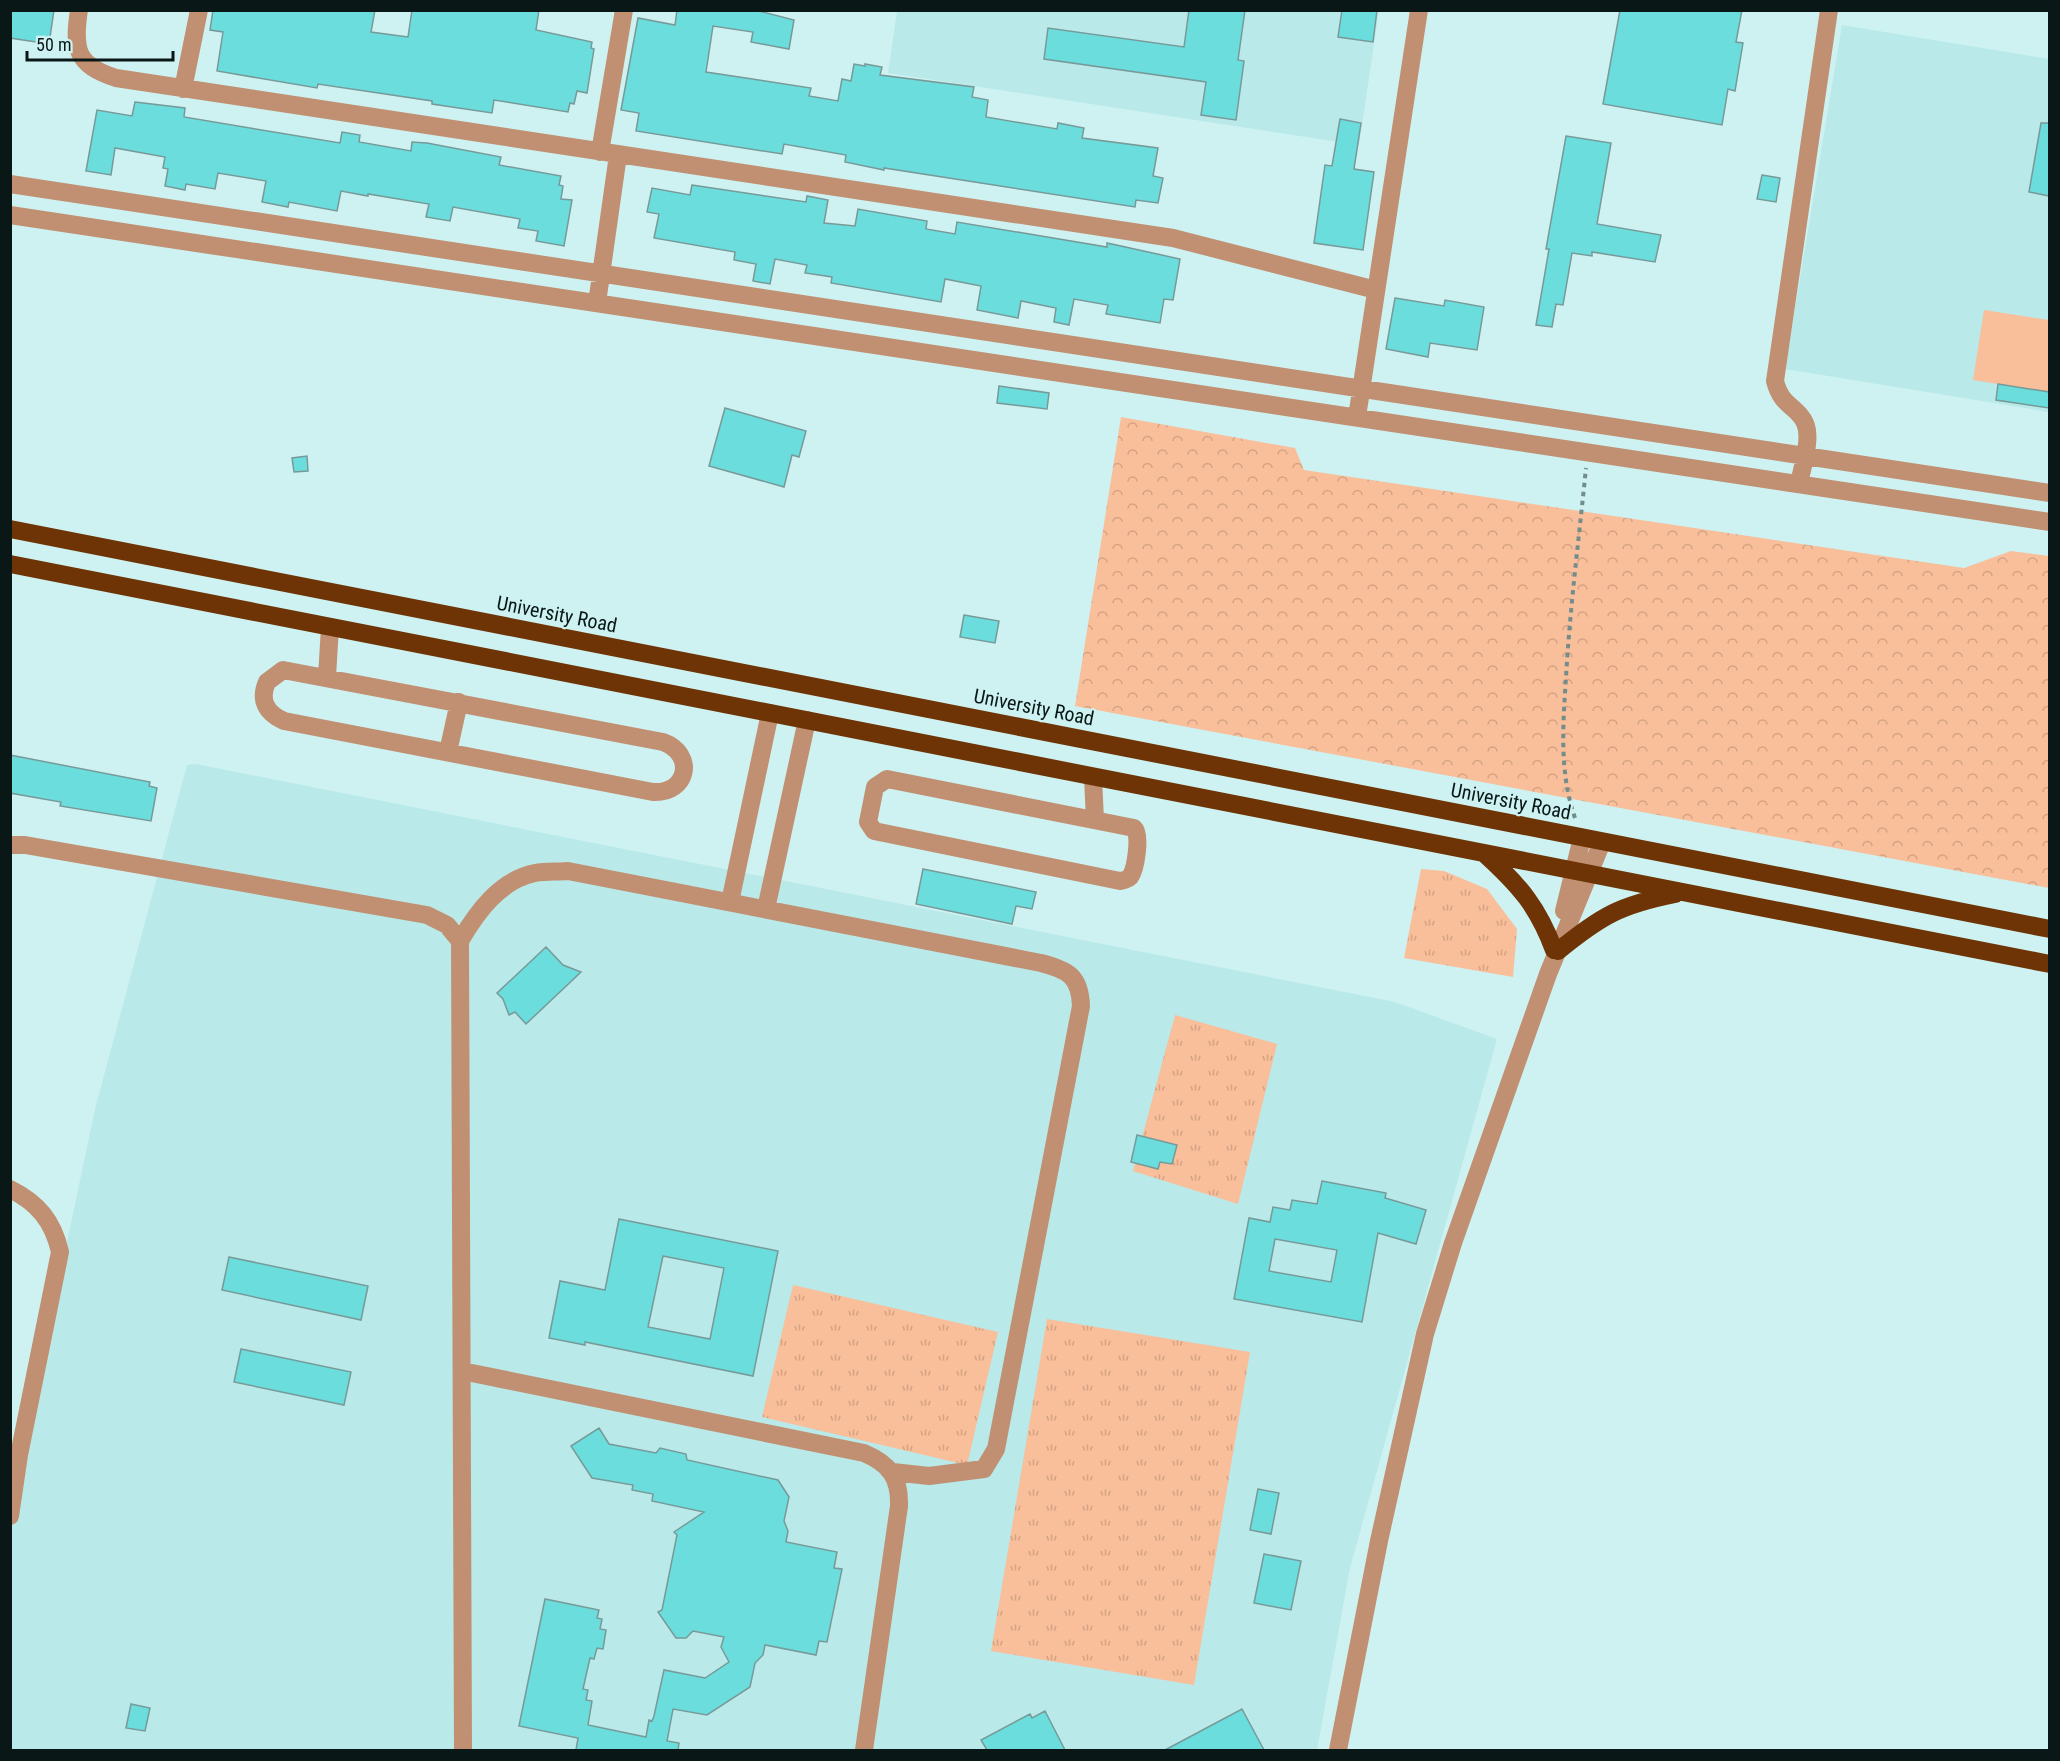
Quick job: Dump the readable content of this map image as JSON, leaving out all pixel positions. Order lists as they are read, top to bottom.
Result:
{
  "streets": {
    "highway": ["University Road"]
  },
  "scale_bar": "50 m"
}
